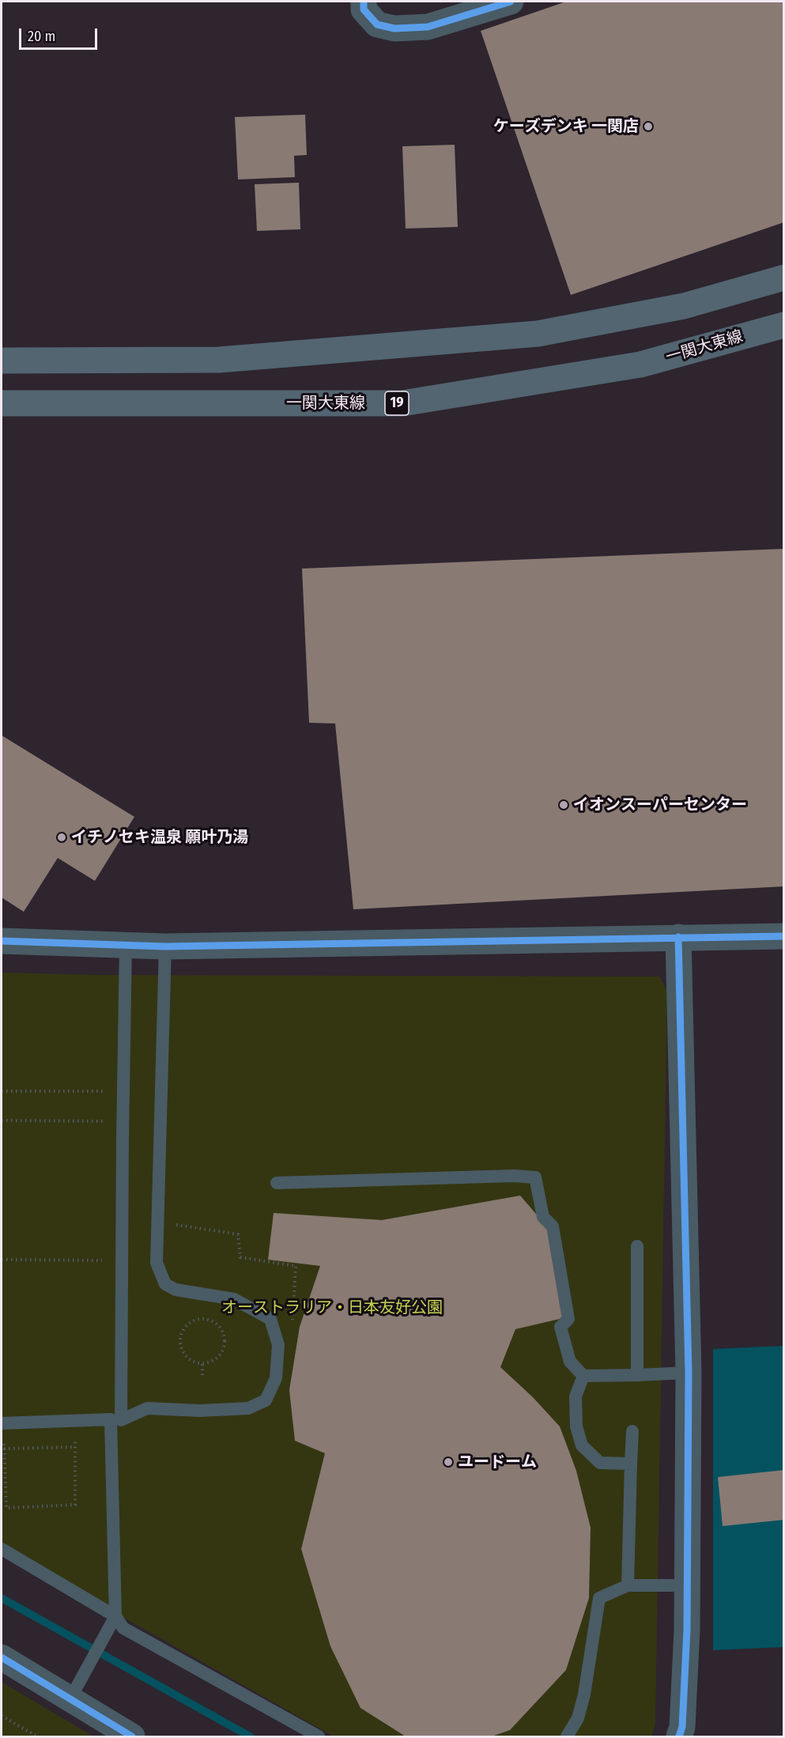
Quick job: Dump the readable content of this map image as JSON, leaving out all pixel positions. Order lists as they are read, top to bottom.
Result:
{
  "streets": {
    "main road": ["一関大東線", "19"]
  },
  "parks": ["オーストラリア・日本友好公園"],
  "places": [
    "ケーズデンキ 一関店",
    "イオンスーパーセンター",
    "イチノセキ温泉 願叶乃湯",
    "ユードーム"
  ],
  "scale_bar": "20 m"
}
